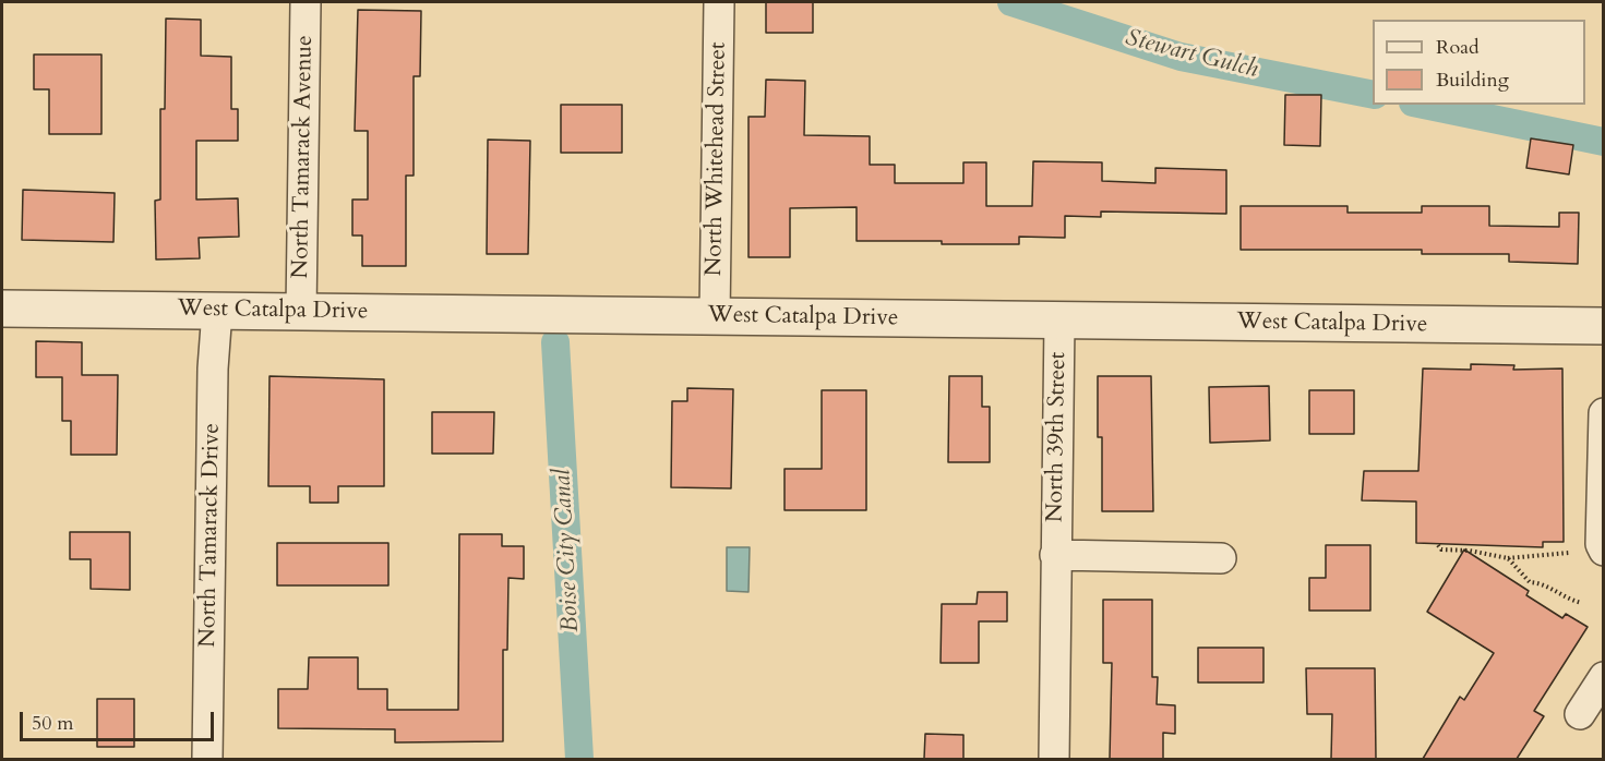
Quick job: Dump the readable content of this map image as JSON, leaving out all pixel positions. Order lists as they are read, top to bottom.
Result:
{
  "streets": {
    "street": [
      "North Tamarack Avenue",
      "North Whitehead Street",
      "West Catalpa Drive",
      "North 39th Street",
      "North Tamarack Drive"
    ]
  },
  "crossings": [
    ["North Tamarack Avenue", "West Catalpa Drive"],
    ["North Whitehead Street", "West Catalpa Drive"],
    ["West Catalpa Drive", "North 39th Street"],
    ["West Catalpa Drive", "North Tamarack Drive"]
  ],
  "water": ["Stewart Gulch", "Boise City Canal"],
  "legend": ["Road", "Building"],
  "scale_bar": "50 m"
}
